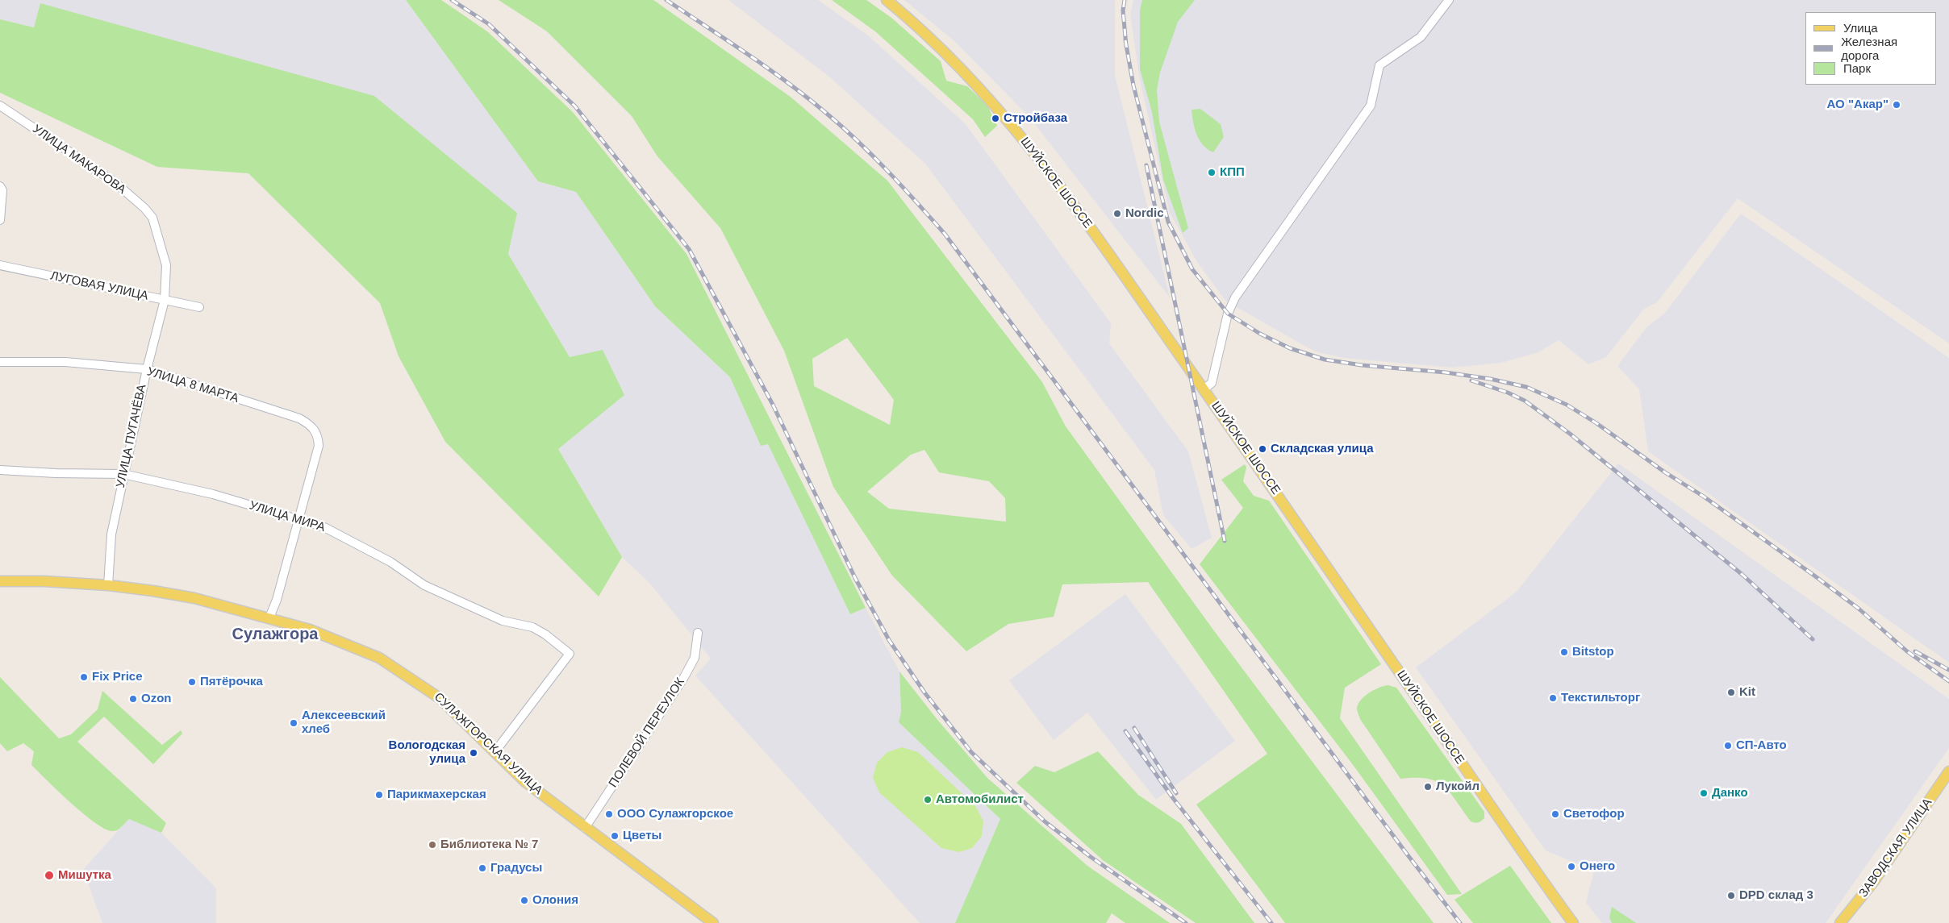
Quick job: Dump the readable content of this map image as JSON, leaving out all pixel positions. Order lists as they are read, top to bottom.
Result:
{
  "streets": {
    "main road": ["ШУЙСКОЕ ШОССЕ", "СУЛАЖГОРСКАЯ УЛИЦА", "ЗАВОДСКАЯ УЛИЦА"],
    "street": [
      "УЛИЦА МАКАРОВА",
      "ЛУГОВАЯ УЛИЦА",
      "УЛИЦА 8 МАРТА",
      "УЛИЦА ПУГАЧЁВА",
      "УЛИЦА МИРА",
      "ПОЛЕВОЙ ПЕРЕУЛОК"
    ]
  },
  "crossings": [
    ["УЛИЦА МАКАРОВА", "УЛИЦА ПУГАЧЁВА"],
    ["ЛУГОВАЯ УЛИЦА", "УЛИЦА ПУГАЧЁВА"],
    ["УЛИЦА 8 МАРТА", "УЛИЦА ПУГАЧЁВА"],
    ["УЛИЦА 8 МАРТА", "УЛИЦА МИРА"],
    ["УЛИЦА ПУГАЧЁВА", "УЛИЦА МИРА"],
    ["УЛИЦА ПУГАЧЁВА", "СУЛАЖГОРСКАЯ УЛИЦА"],
    ["УЛИЦА МИРА", "СУЛАЖГОРСКАЯ УЛИЦА"],
    ["ПОЛЕВОЙ ПЕРЕУЛОК", "СУЛАЖГОРСКАЯ УЛИЦА"]
  ],
  "districts": ["Сулажгора"],
  "places": [
    "АО \"Акар\"",
    "Стройбаза",
    "КПП",
    "Nordic",
    "Складская улица",
    "Bitstop",
    "Fix Price",
    "Пятёрочка",
    "Kit",
    "Текстильторг",
    "Ozon",
    "Алексеевский хлеб",
    "СП-Авто",
    "Вологодская улица",
    "Лукойл",
    "Данко",
    "Парикмахерская",
    "Автомобилист",
    "ООО Сулажгорское",
    "Светофор",
    "Цветы",
    "Библиотека № 7",
    "Онего",
    "Градусы",
    "Мишутка",
    "DPD склад 3",
    "Олония"
  ],
  "legend": ["Улица", "Железная дорога", "Парк"]
}
